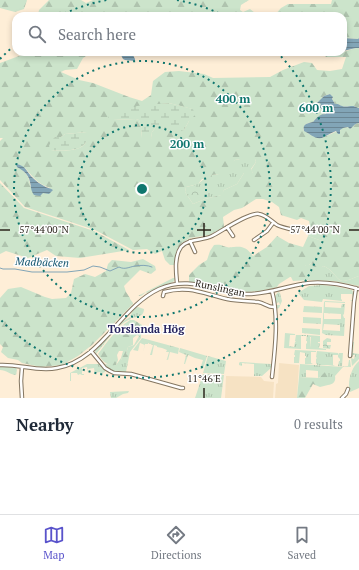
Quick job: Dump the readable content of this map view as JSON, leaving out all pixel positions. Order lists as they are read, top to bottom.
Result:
{
  "streets": {
    "street": ["Runslingan"]
  },
  "districts": ["Torslanda Hög"],
  "water": ["Madbäcken"],
  "page": {
    "search": "Search here",
    "heading": ["Nearby", "0 results"],
    "nav": ["Map", "Directions", "Saved"]
  },
  "coordinates": ["57°44'00\"N", "11°46'E"],
  "rings": ["400 m", "600 m", "200 m"]
}
